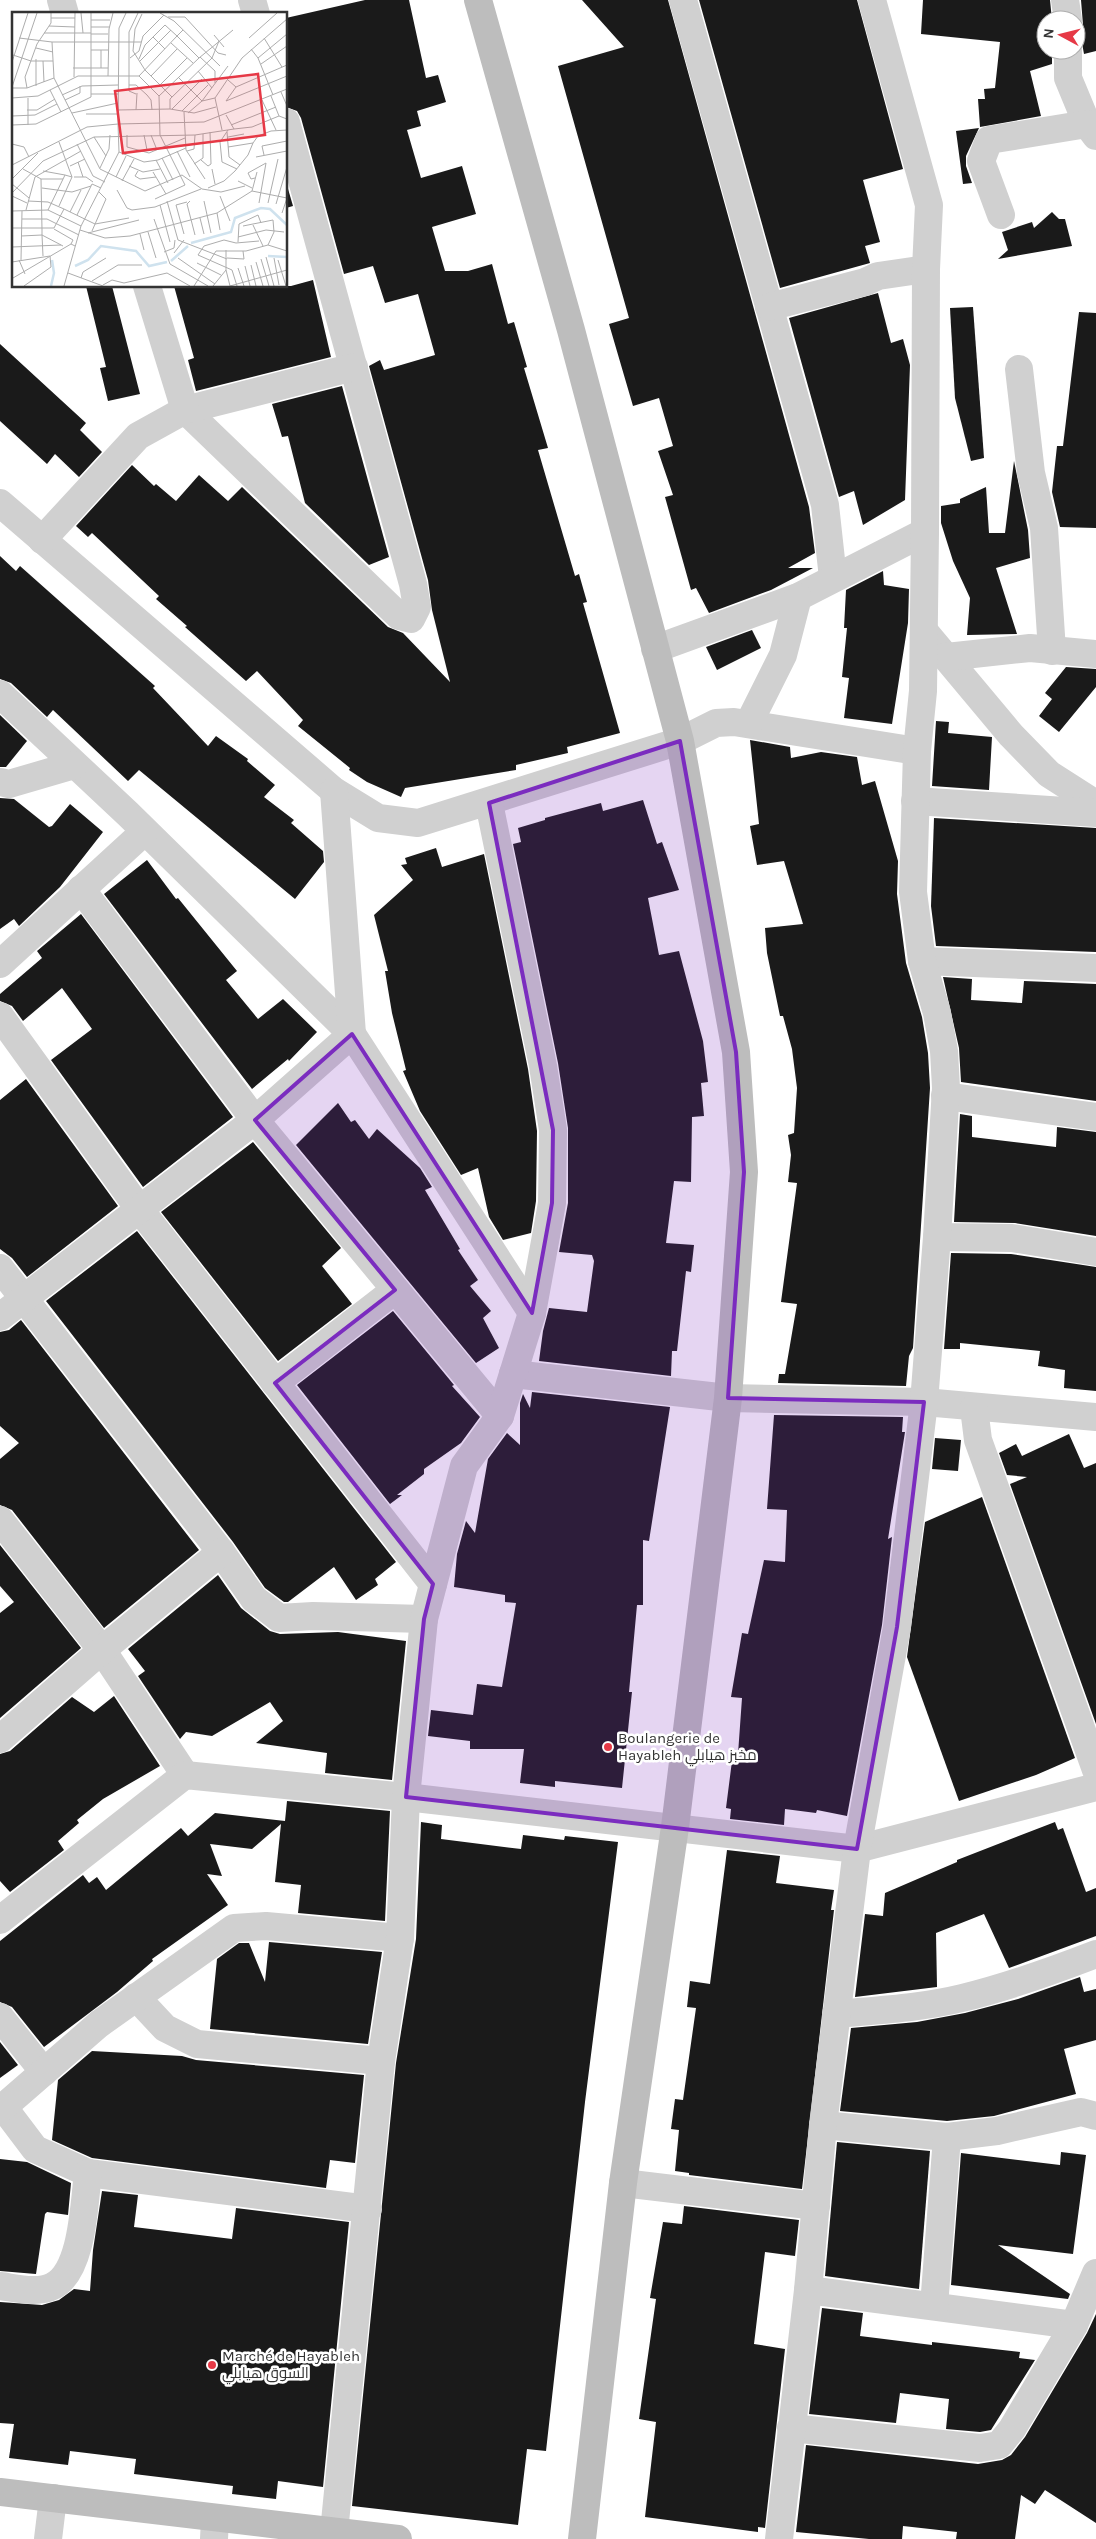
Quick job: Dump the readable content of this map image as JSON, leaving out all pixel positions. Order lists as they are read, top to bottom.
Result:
{
  "places": ["Boulangerie de Hayableh مخبز هيابلي", "Marché de Hayableh السوق هيابلي"],
  "north": "left"
}
